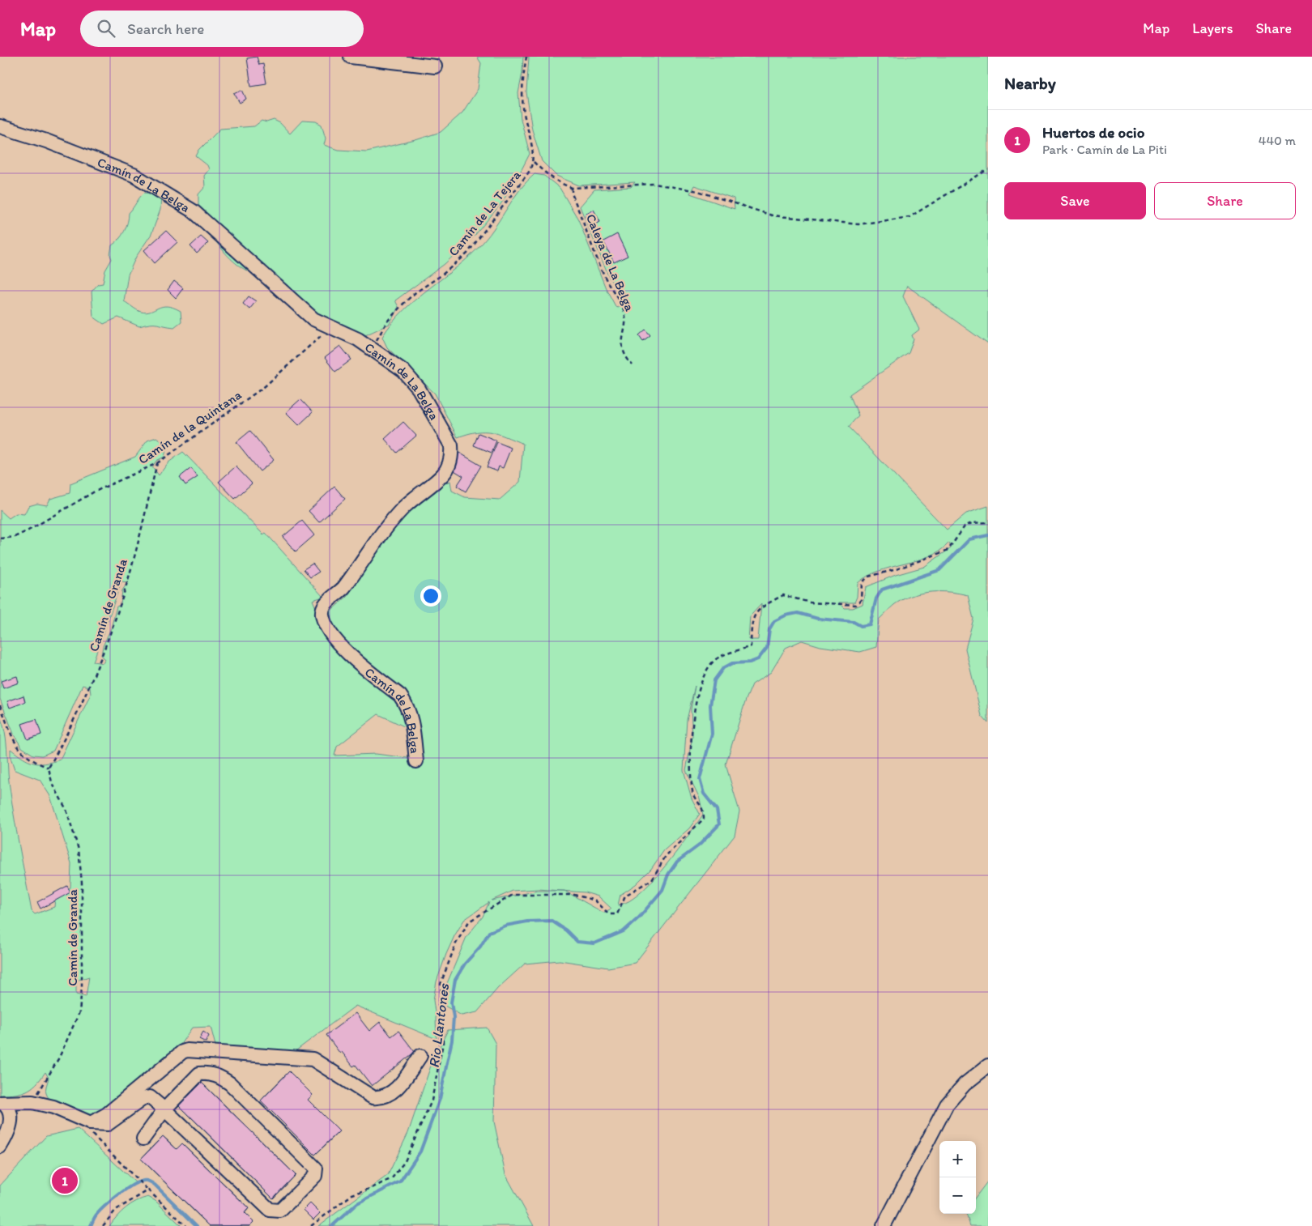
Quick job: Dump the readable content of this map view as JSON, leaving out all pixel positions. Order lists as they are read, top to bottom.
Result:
{
  "streets": {
    "street": ["Camín de La Belga"],
    "path": [
      "Camín de La Tejera",
      "Caleya de La Belga",
      "Camín de la Quintana",
      "Camín de Granda"
    ]
  },
  "crossings": [
    ["Camín de La Belga", "Camín de La Tejera"],
    ["Camín de La Belga", "Camín de la Quintana"],
    ["Camín de la Quintana", "Camín de Granda"]
  ],
  "water": ["Rio Llantones"],
  "page": {
    "header": "Map",
    "search": "Search here",
    "nav": ["Map", "Layers", "Share"],
    "heading": "Nearby",
    "list": [
      {
        "mark": "1",
        "name": "Huertos de ocio",
        "note": "Park · Camín de La Piti",
        "value": "440 m"
      }
    ],
    "buttons": ["Save", "Share"],
    "map_buttons": ["+", "−"],
    "pins": "1"
  }
}
